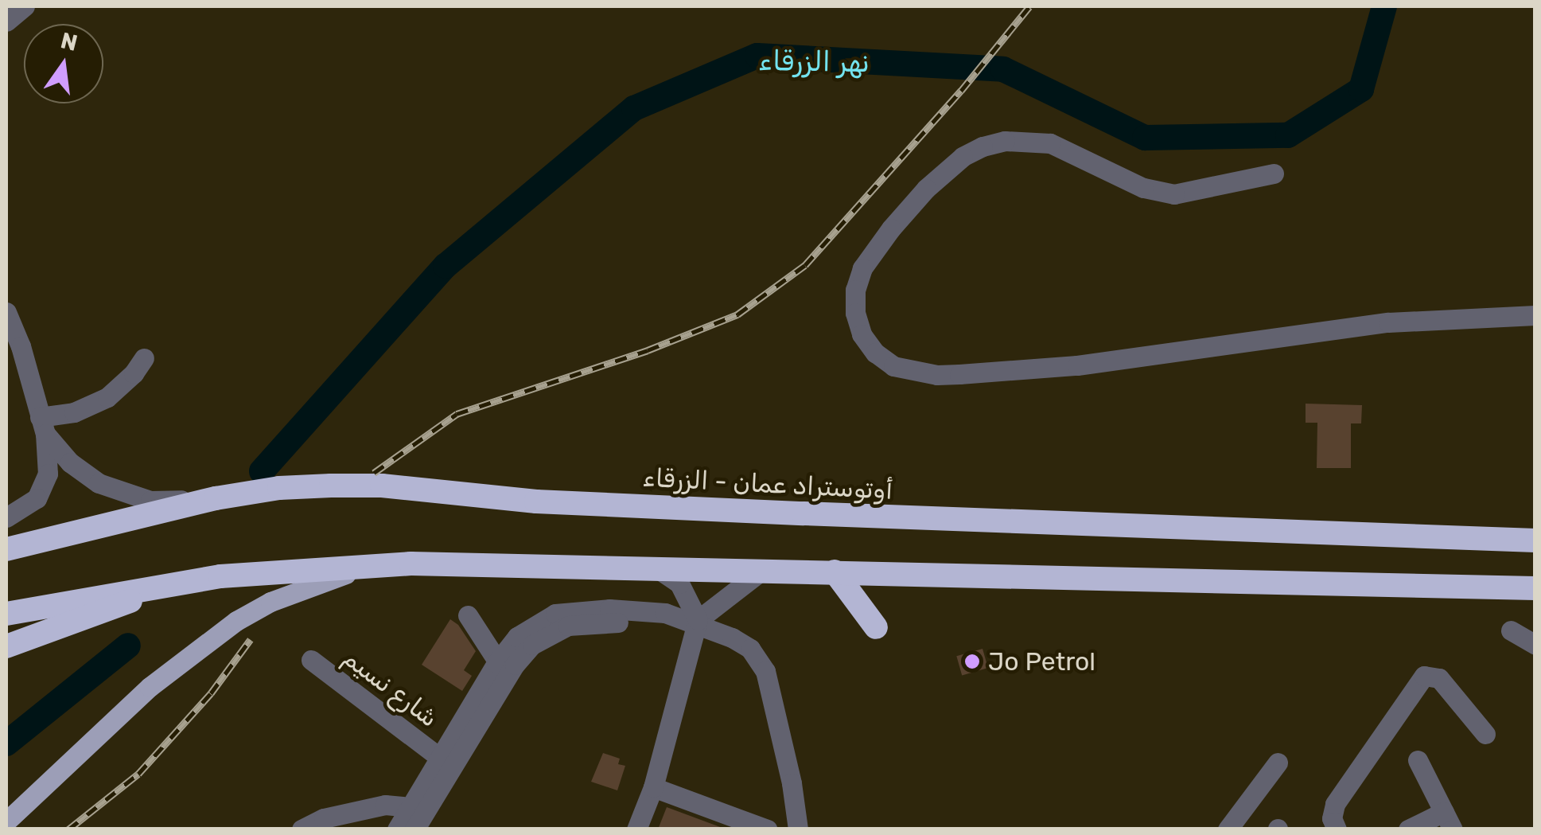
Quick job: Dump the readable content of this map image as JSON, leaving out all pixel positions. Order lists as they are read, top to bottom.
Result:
{
  "streets": {
    "highway": ["أوتوستراد عمان - الزرقاء"],
    "street": ["شارع نسيم"]
  },
  "water": ["نهر الزرقاء"],
  "places": ["Jo Petrol"],
  "north": "top"
}
